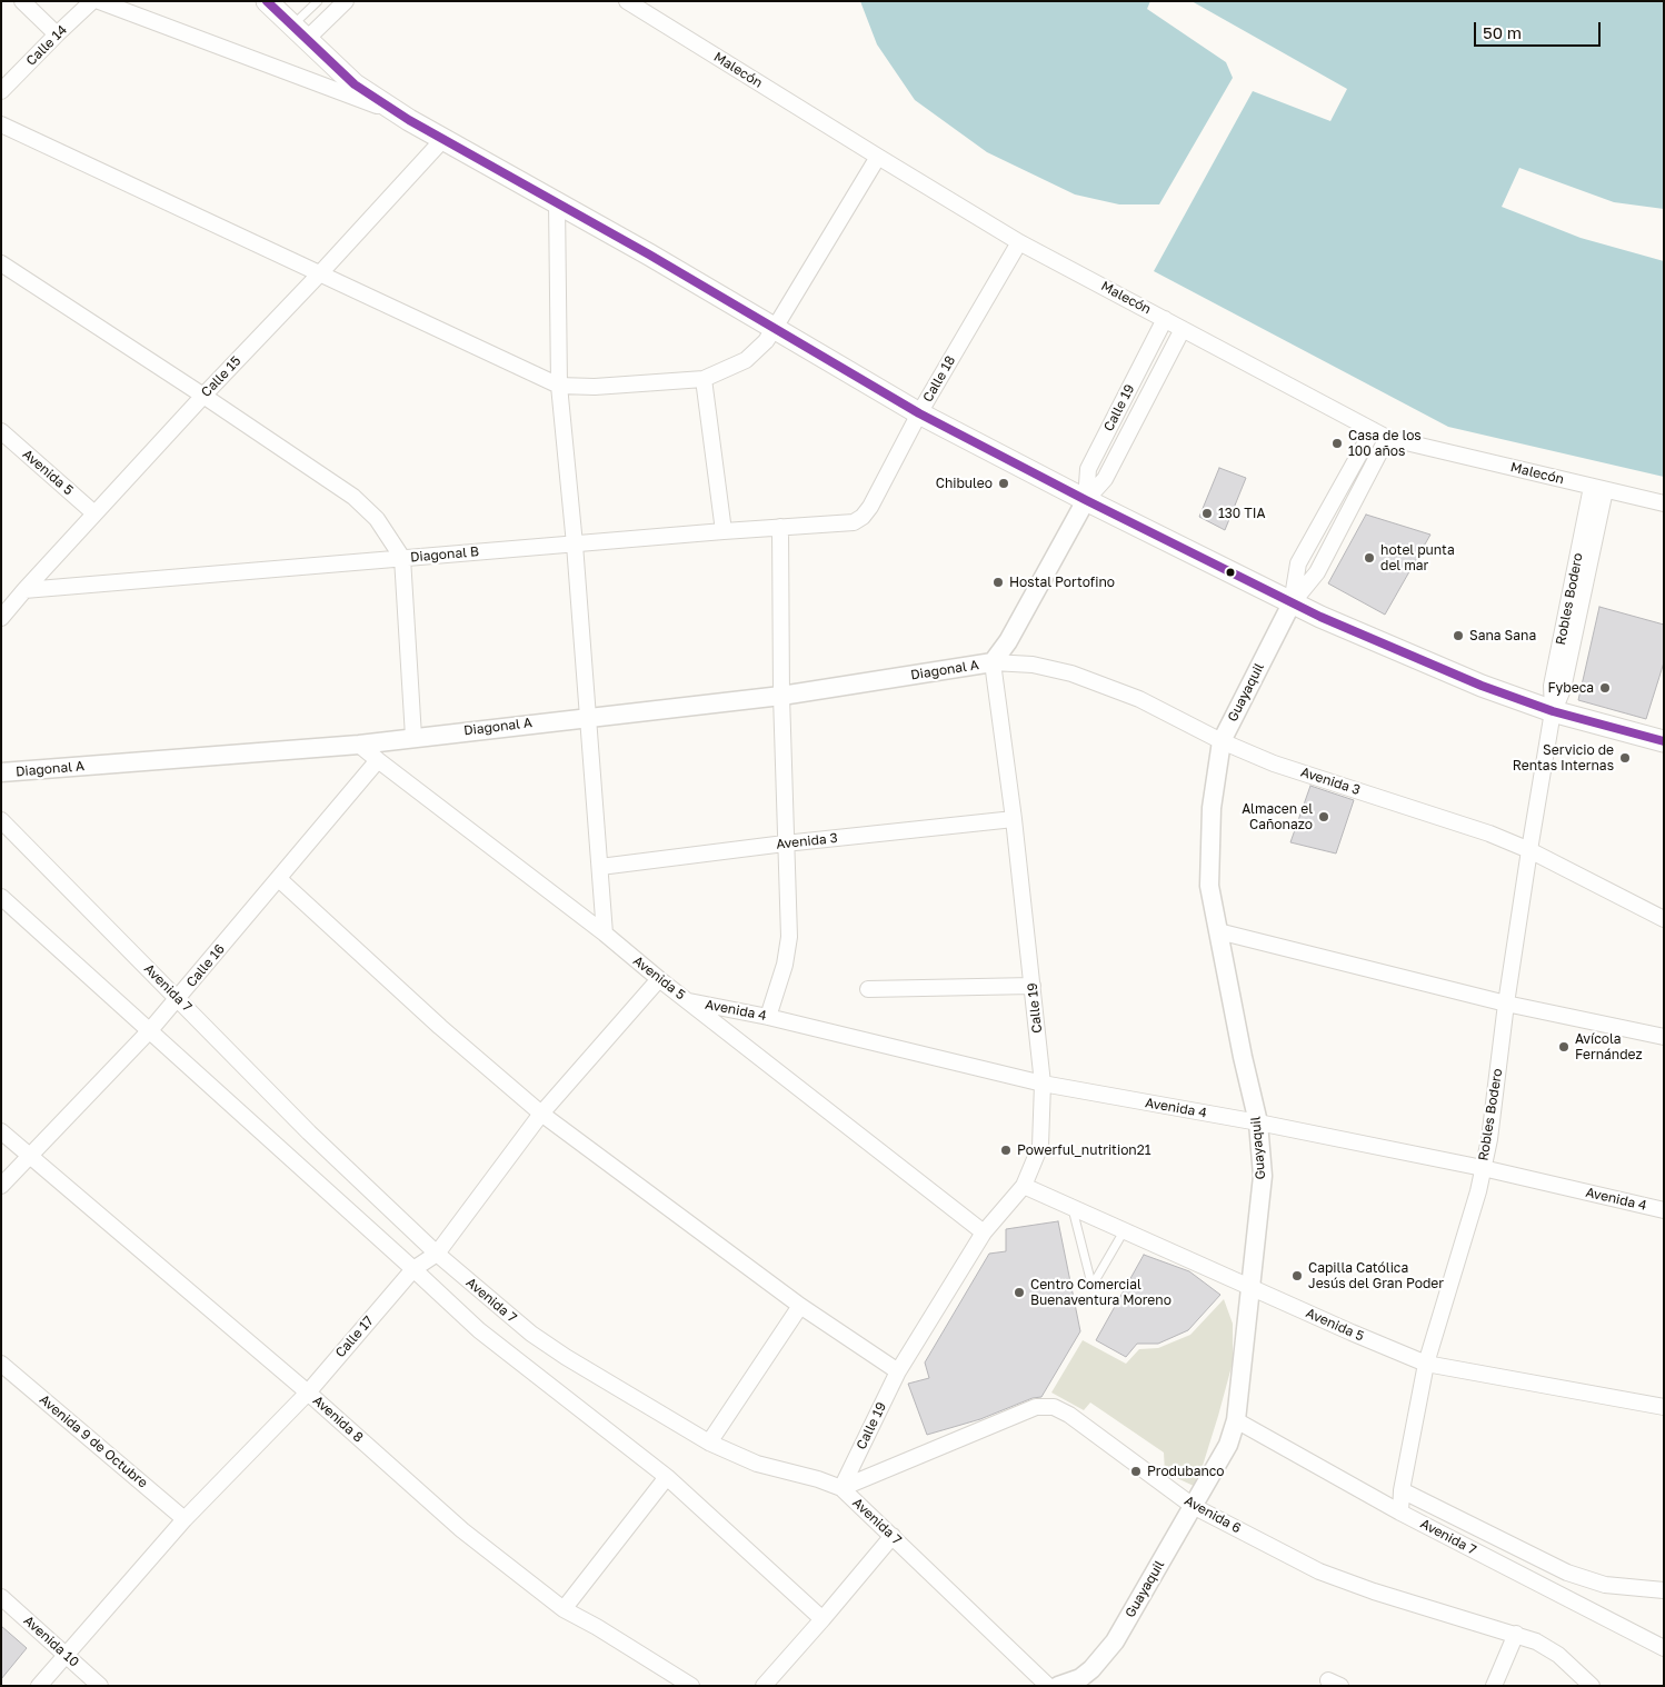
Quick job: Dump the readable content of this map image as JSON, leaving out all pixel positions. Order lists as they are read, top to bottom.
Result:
{
  "streets": {
    "street": [
      "Calle 14",
      "Malecón",
      "Calle 15",
      "Calle 18",
      "Calle 19",
      "Avenida 5",
      "Diagonal B",
      "Robles Bodero",
      "Diagonal A",
      "Guayaquil",
      "Avenida 3",
      "Calle 16",
      "Avenida 7",
      "Avenida 4",
      "Calle 17",
      "Avenida 8",
      "Avenida 9 de Octubre",
      "Avenida 6",
      "Avenida 10"
    ]
  },
  "crossings": [
    ["Malecón", "Calle 18"],
    ["Malecón", "Calle 19"],
    ["Malecón", "Robles Bodero"],
    ["Malecón", "Guayaquil"],
    ["Calle 15", "Avenida 5"],
    ["Calle 15", "Diagonal B"],
    ["Calle 18", "Diagonal B"],
    ["Calle 19", "Avenida 5"],
    ["Calle 19", "Diagonal A"],
    ["Calle 19", "Avenida 3"],
    ["Calle 19", "Avenida 7"],
    ["Calle 19", "Avenida 4"],
    ["Calle 19", "Avenida 6"],
    ["Avenida 5", "Robles Bodero"],
    ["Avenida 5", "Diagonal A"],
    ["Avenida 5", "Guayaquil"],
    ["Avenida 5", "Calle 16"],
    ["Avenida 5", "Avenida 4"],
    ["Avenida 5", "Calle 17"],
    ["Robles Bodero", "Avenida 3"],
    ["Robles Bodero", "Avenida 7"],
    ["Robles Bodero", "Avenida 4"],
    ["Diagonal A", "Avenida 3"],
    ["Guayaquil", "Avenida 3"],
    ["Guayaquil", "Avenida 7"],
    ["Guayaquil", "Avenida 4"],
    ["Guayaquil", "Avenida 6"],
    ["Calle 16", "Avenida 7"],
    ["Calle 16", "Avenida 8"],
    ["Avenida 7", "Calle 17"],
    ["Avenida 7", "Avenida 6"],
    ["Calle 17", "Avenida 8"],
    ["Calle 17", "Avenida 9 de Octubre"],
    ["Calle 17", "Avenida 10"]
  ],
  "places": [
    "Casa de los 100 años",
    "Chibuleo",
    "130 TIA",
    "hotel punta del mar",
    "Hostal Portofino",
    "Sana Sana",
    "Fybeca",
    "Servicio de Rentas Internas",
    "Almacen el Cañonazo",
    "Avícola Fernández",
    "Powerful_nutrition21",
    "Capilla Católica Jesús del Gran Poder",
    "Centro Comercial Buenaventura Moreno",
    "Produbanco"
  ],
  "scale_bar": "50 m"
}
